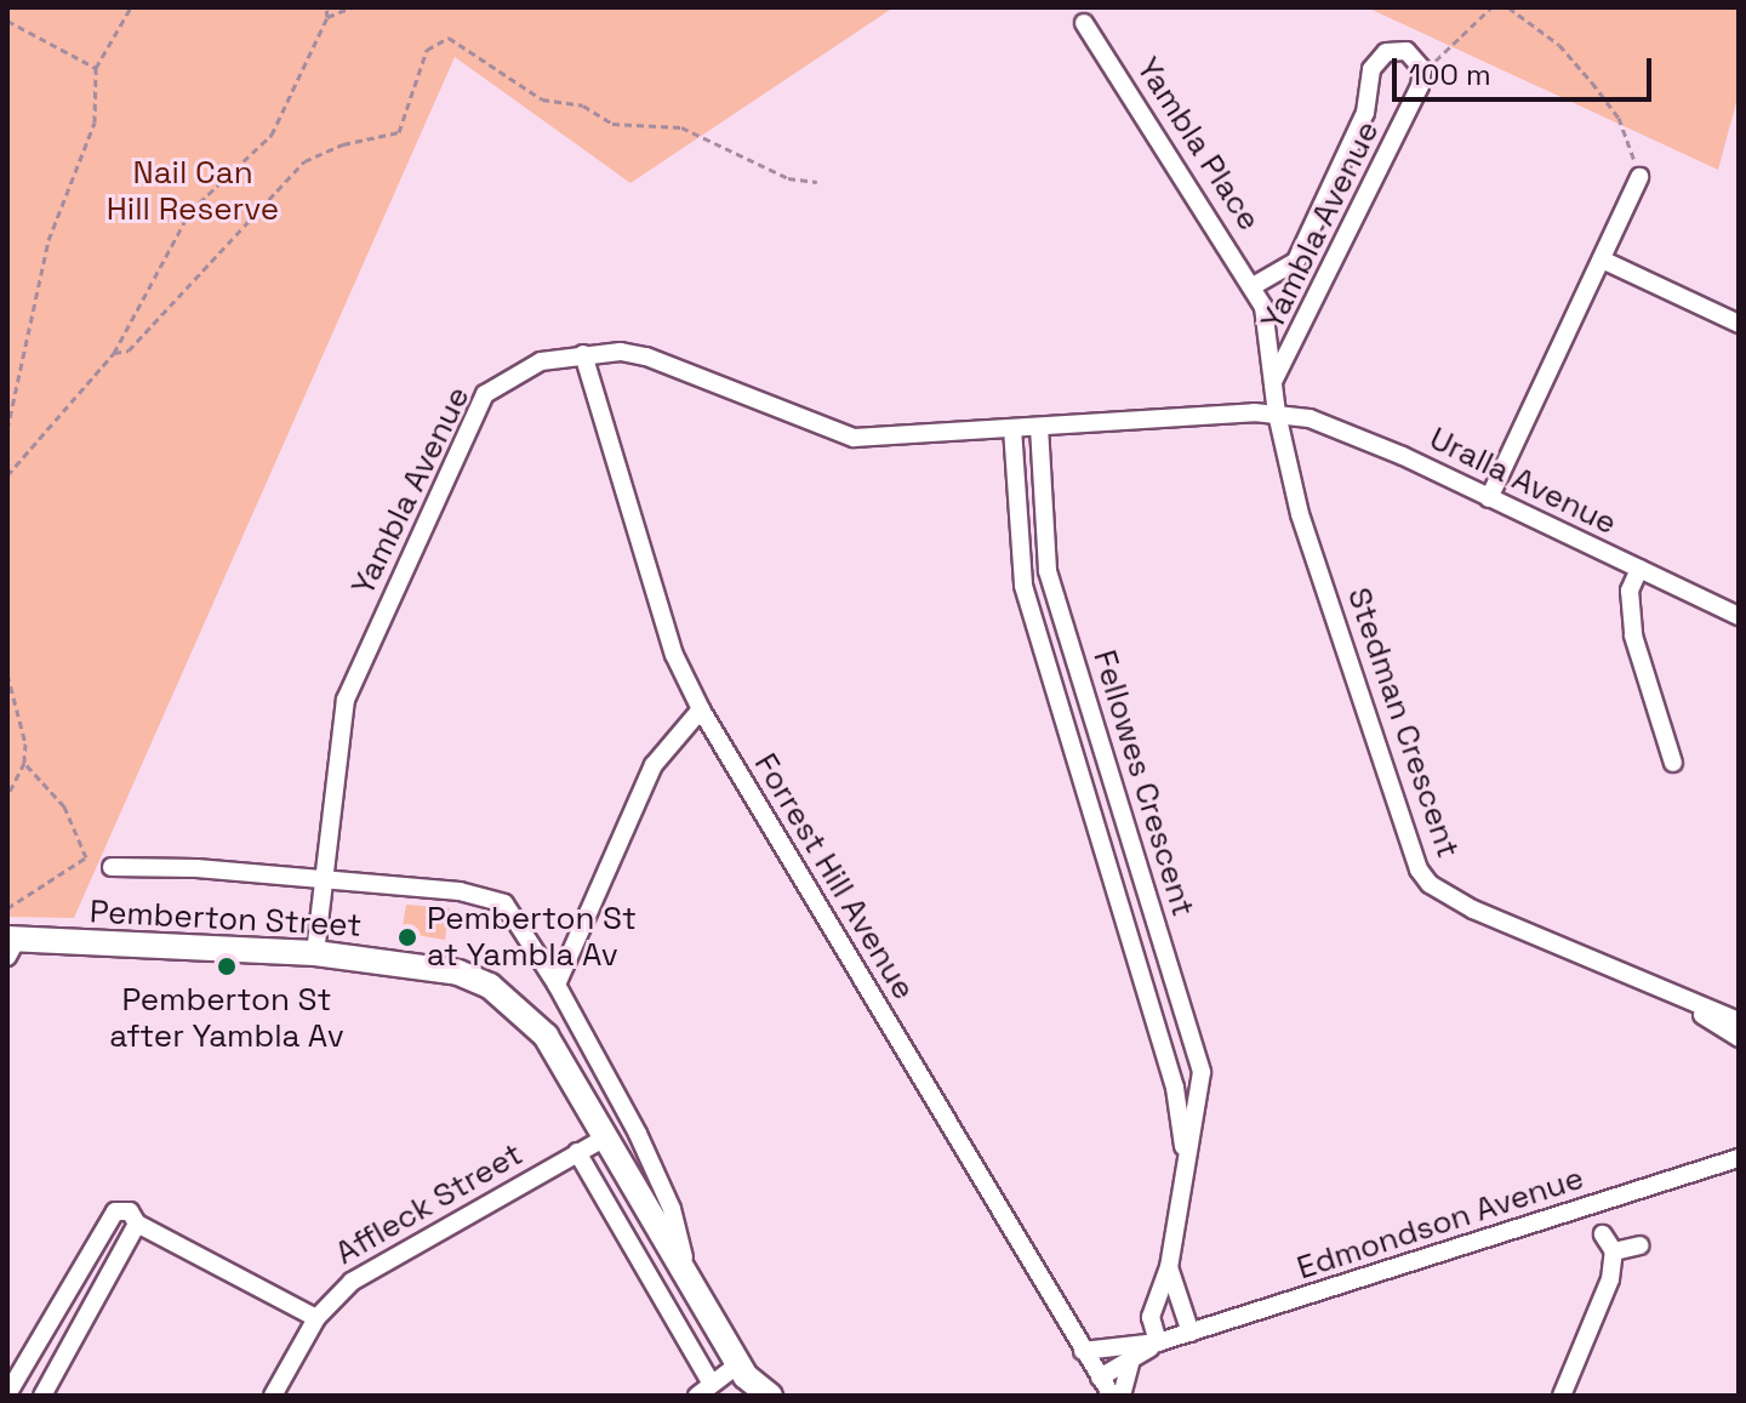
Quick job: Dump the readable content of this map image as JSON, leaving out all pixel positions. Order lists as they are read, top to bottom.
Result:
{
  "streets": {
    "main road": ["Pemberton Street"],
    "street": [
      "Yambla Place",
      "Yambla Avenue",
      "Uralla Avenue",
      "Stedman Crescent",
      "Fellowes Crescent",
      "Forrest Hill Avenue",
      "Affleck Street",
      "Edmondson Avenue"
    ]
  },
  "crossings": [
    ["Yambla Place", "Yambla Avenue"],
    ["Yambla Place", "Uralla Avenue"],
    ["Yambla Place", "Stedman Crescent"],
    ["Yambla Avenue", "Uralla Avenue"],
    ["Yambla Avenue", "Stedman Crescent"],
    ["Yambla Avenue", "Fellowes Crescent"],
    ["Yambla Avenue", "Forrest Hill Avenue"],
    ["Yambla Avenue", "Pemberton Street"],
    ["Uralla Avenue", "Stedman Crescent"],
    ["Fellowes Crescent", "Edmondson Avenue"],
    ["Forrest Hill Avenue", "Edmondson Avenue"],
    ["Pemberton Street", "Affleck Street"]
  ],
  "parks": ["Nail Can Hill Reserve"],
  "places": ["Pemberton St at Yambla Av", "Pemberton St after Yambla Av"],
  "scale_bar": "100 m"
}
